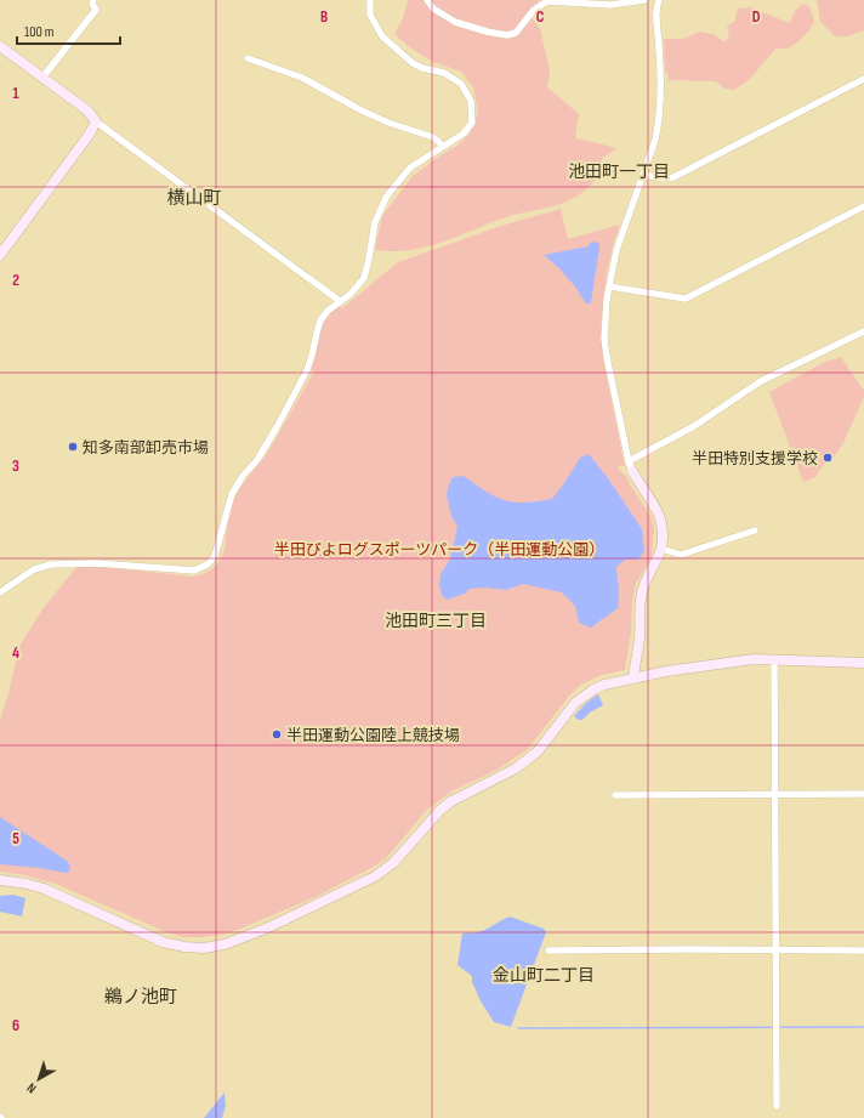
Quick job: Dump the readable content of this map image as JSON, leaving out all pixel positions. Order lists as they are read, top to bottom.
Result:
{
  "districts": [
    "池田町一丁目",
    "横山町",
    "池田町三丁目",
    "金山町二丁目",
    "鵜ノ池町"
  ],
  "parks": ["半田ぴよログスポーツパーク（半田運動公園）"],
  "places": ["知多南部卸売市場", "半田特別支援学校", "半田運動公園陸上競技場"],
  "scale_bar": "100 m",
  "north": "bottom left",
  "grid": {
    "columns": ["B", "C", "D"],
    "rows": [
      "1",
      "2",
      "3",
      "4",
      "5",
      "6"
    ]
  }
}
